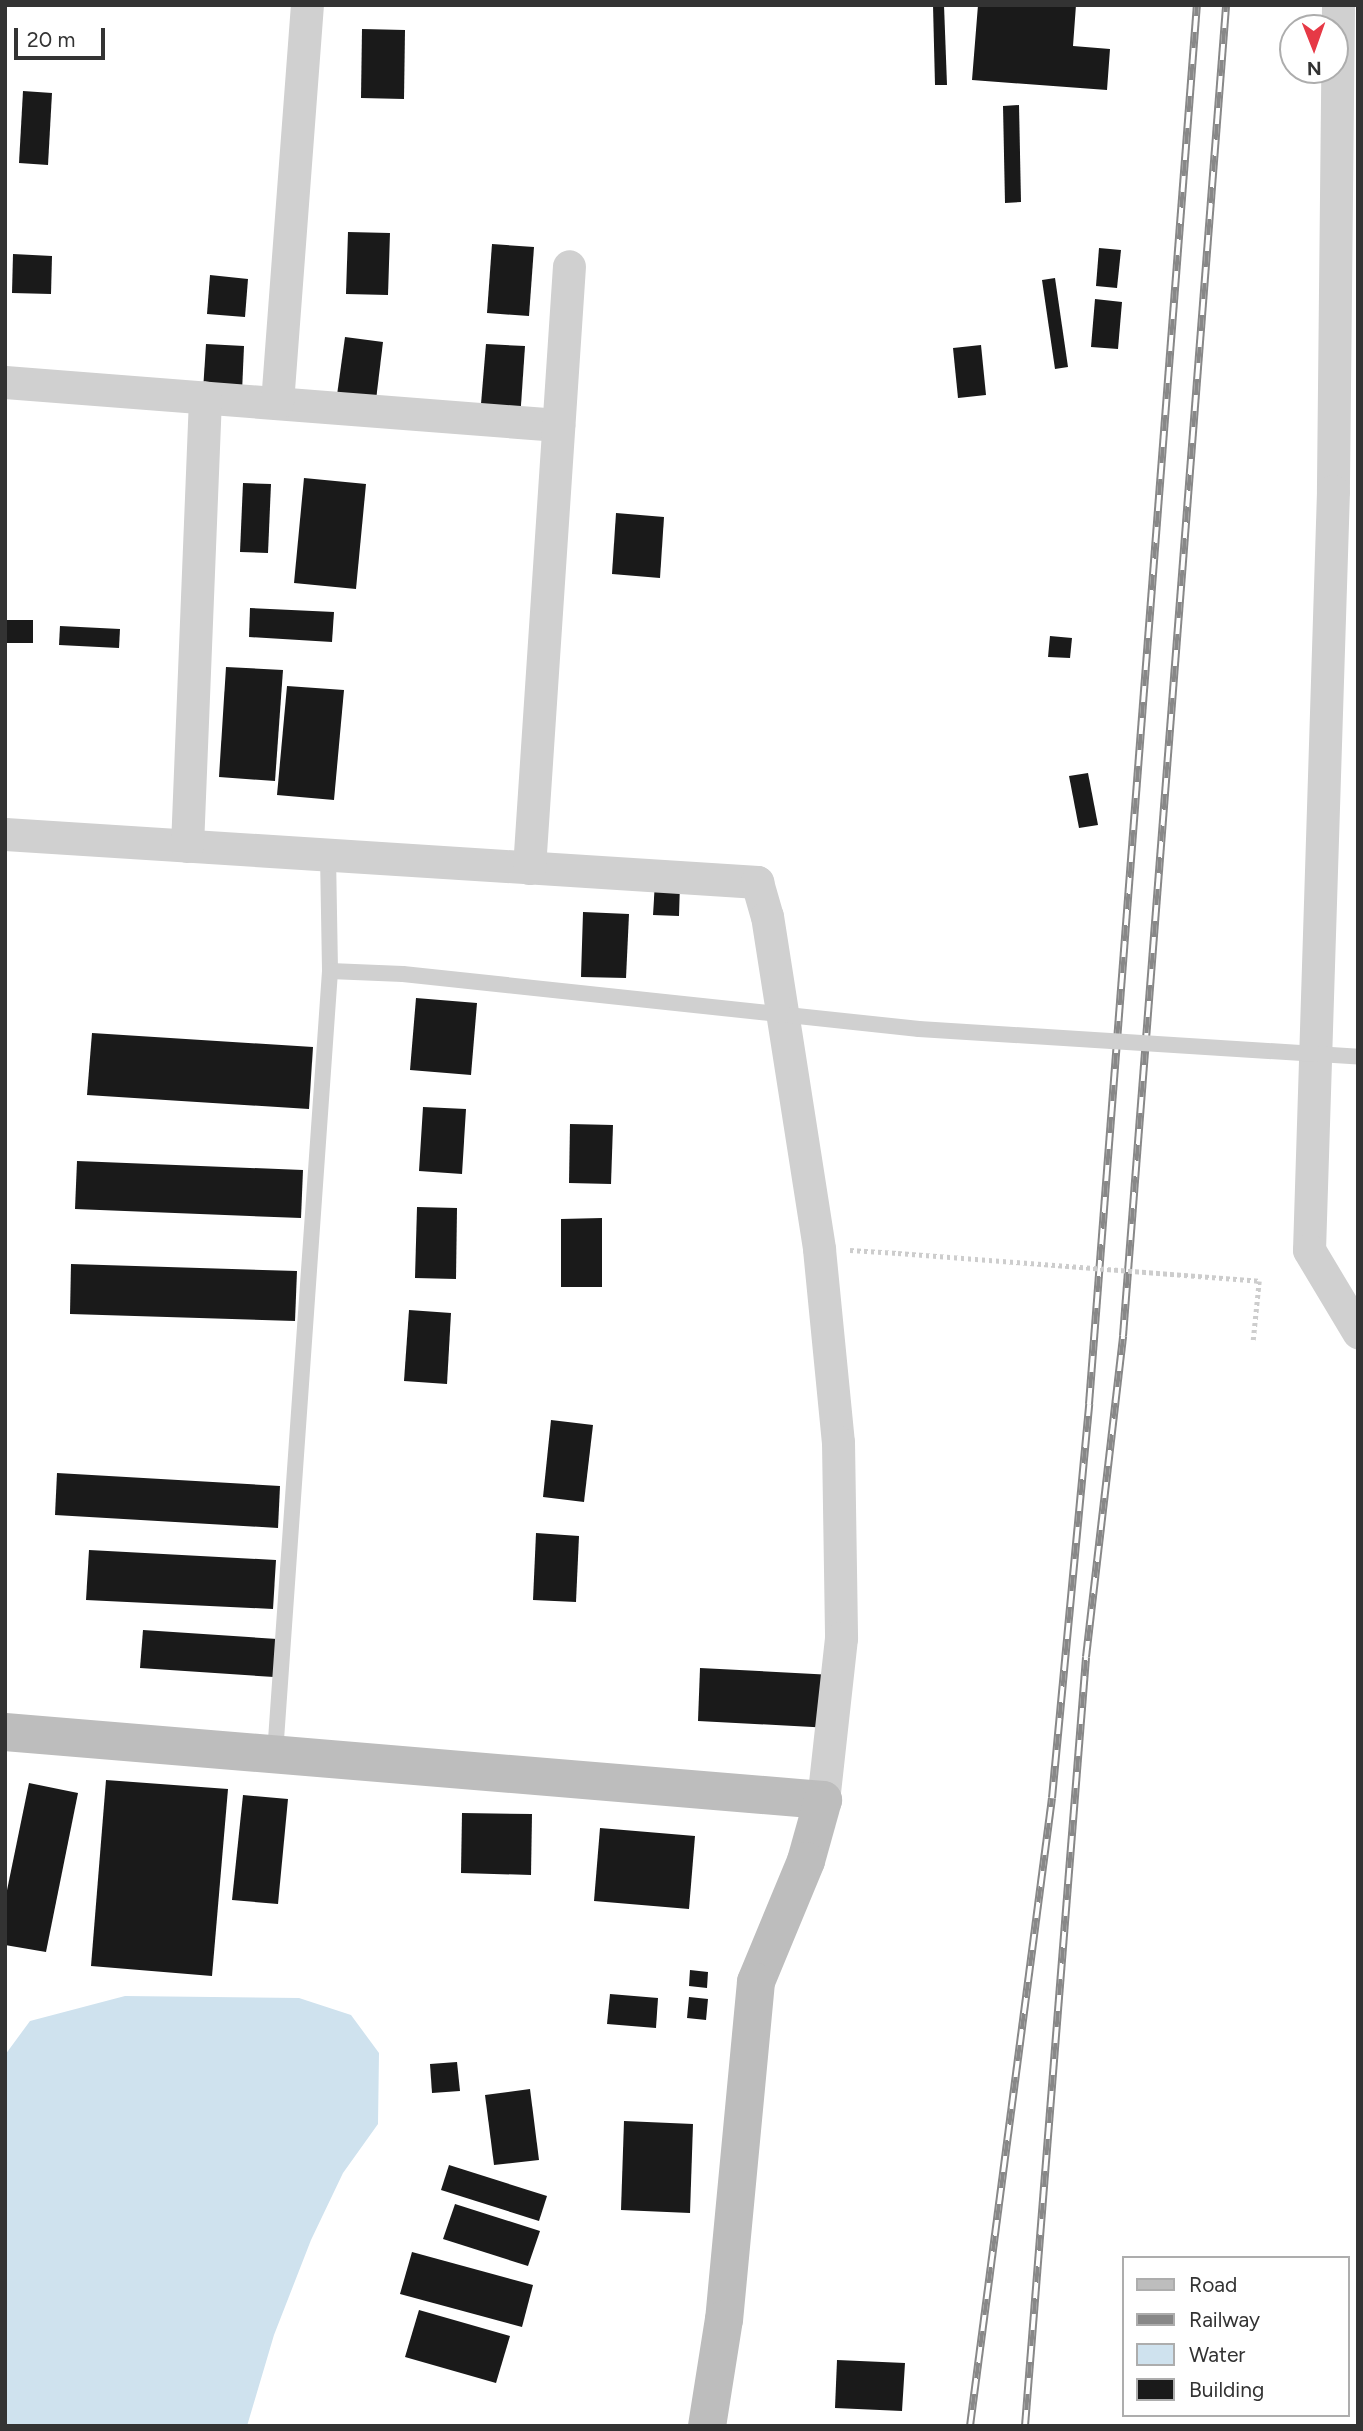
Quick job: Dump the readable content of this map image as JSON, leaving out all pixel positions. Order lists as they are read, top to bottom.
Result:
{
  "legend": [
    "Road",
    "Railway",
    "Water",
    "Building"
  ],
  "scale_bar": "20 m",
  "north": "bottom"
}
